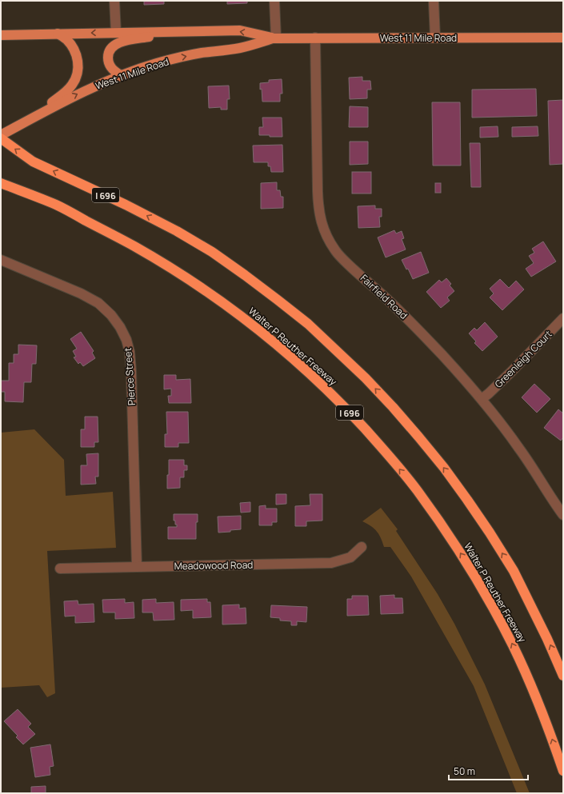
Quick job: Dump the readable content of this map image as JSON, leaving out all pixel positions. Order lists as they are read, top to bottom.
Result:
{
  "streets": {
    "highway": ["I 696", "Walter P Reuther Freeway"],
    "main road": ["West 11 Mile Road"],
    "street": [
      "Fairfield Road",
      "Greenleigh Court",
      "Pierce Street",
      "Meadowood Road"
    ]
  },
  "crossings": [
    ["West 11 Mile Road", "Fairfield Road"],
    ["Fairfield Road", "Greenleigh Court"],
    ["Pierce Street", "Meadowood Road"]
  ],
  "scale_bar": "50 m"
}
